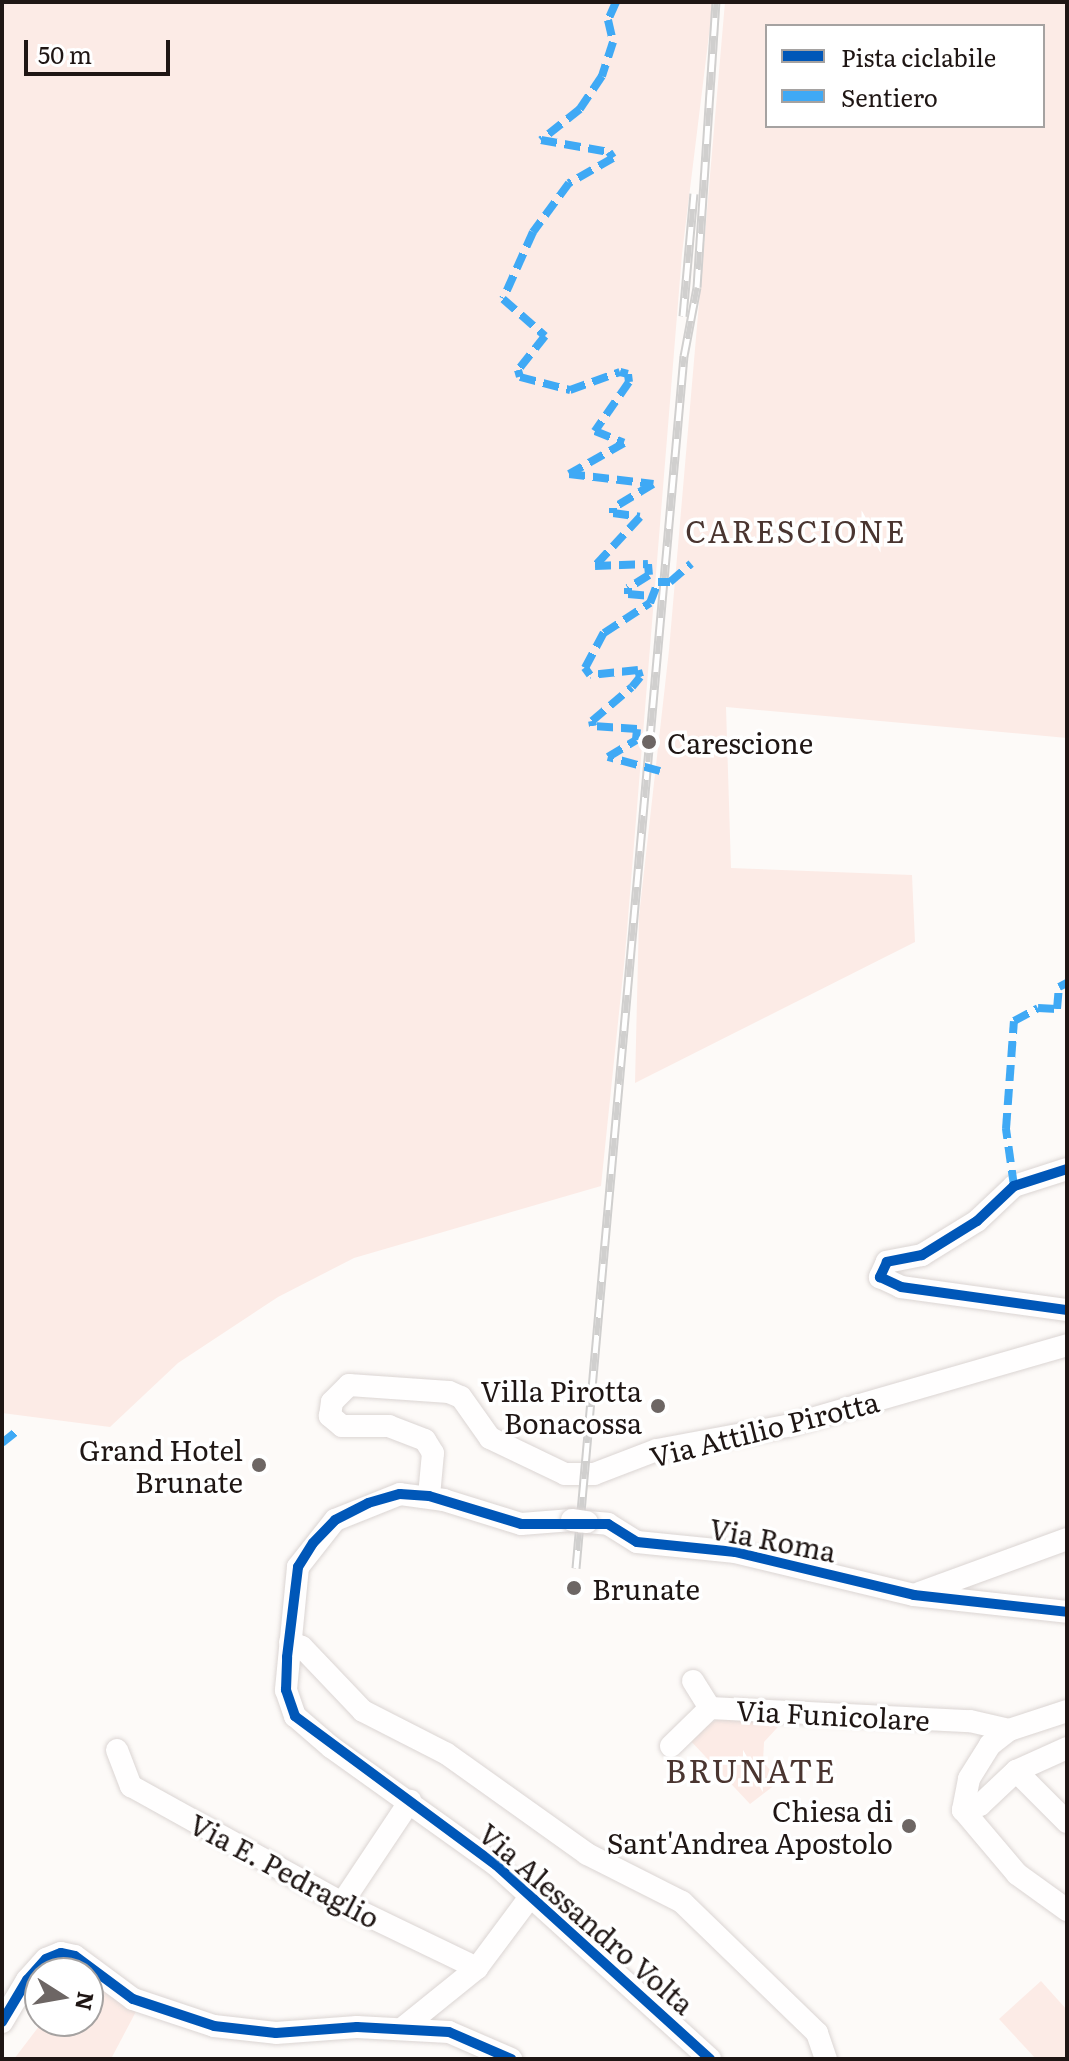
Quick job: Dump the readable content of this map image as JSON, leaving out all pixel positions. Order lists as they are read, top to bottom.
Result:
{
  "streets": {
    "street": [
      "Via Attilio Pirotta",
      "Via Roma",
      "Via Funicolare",
      "Via E. Pedraglio",
      "Via Alessandro Volta"
    ]
  },
  "crossings": [
    ["Via Attilio Pirotta", "Via Roma"],
    ["Via Attilio Pirotta", "Via Alessandro Volta"],
    ["Via Roma", "Via Alessandro Volta"]
  ],
  "districts": ["CARESCIONE", "BRUNATE"],
  "places": [
    "Carescione",
    "Villa Pirotta Bonacossa",
    "Grand Hotel Brunate",
    "Brunate",
    "Chiesa di Sant'Andrea Apostolo"
  ],
  "legend": ["Pista ciclabile", "Sentiero"],
  "scale_bar": "50 m",
  "north": "right"
}
